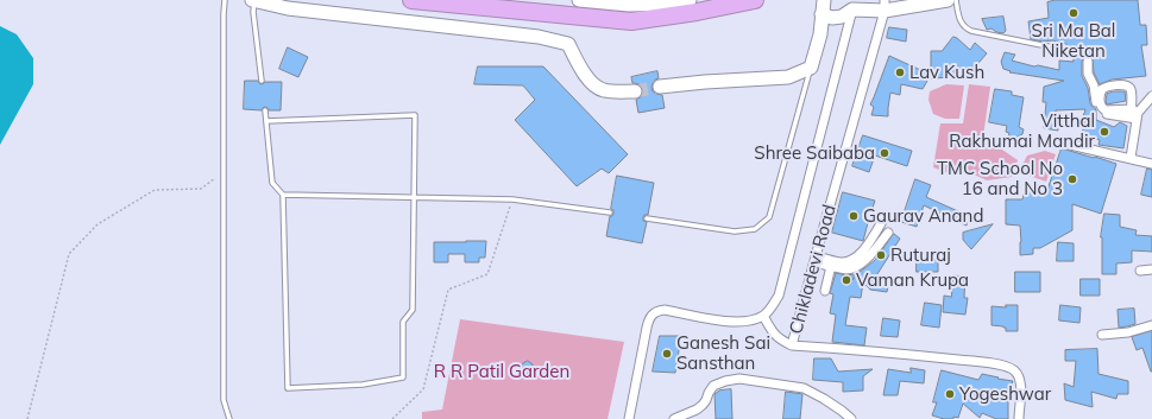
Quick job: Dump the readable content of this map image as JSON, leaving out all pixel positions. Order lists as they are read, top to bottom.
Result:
{
  "streets": {
    "street": ["Chikladevi Road"]
  },
  "parks": ["R R Patil Garden"],
  "places": [
    "Sri Ma Bal Niketan",
    "Lav Kush",
    "Vitthal Rakhumai Mandir",
    "Shree Saibaba",
    "TMC School No 16 and No 3",
    "Gaurav Anand",
    "Ruturaj",
    "Vaman Krupa",
    "Ganesh Sai Sansthan",
    "Yogeshwar"
  ]
}
